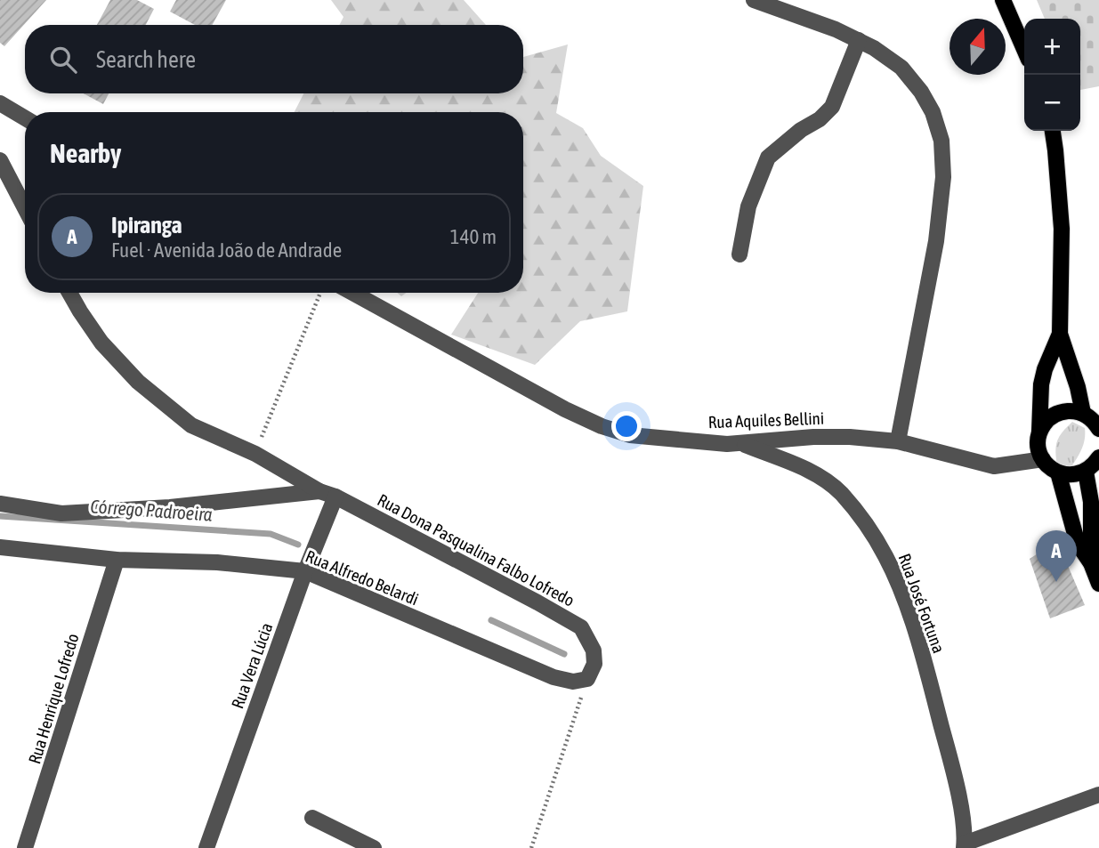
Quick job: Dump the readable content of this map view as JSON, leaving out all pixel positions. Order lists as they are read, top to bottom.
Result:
{
  "streets": {
    "street": [
      "Rua Aquiles Bellini",
      "Rua Dona Pasqualina Falbo Lofredo",
      "Rua Alfredo Belardi",
      "Rua José Fortuna",
      "Rua Vera Lúcia",
      "Rua Henrique Lofredo"
    ]
  },
  "crossings": [
    ["Rua Aquiles Bellini", "Rua José Fortuna"],
    ["Rua Dona Pasqualina Falbo Lofredo", "Rua Alfredo Belardi"],
    ["Rua Dona Pasqualina Falbo Lofredo", "Rua Vera Lúcia"],
    ["Rua Alfredo Belardi", "Rua Vera Lúcia"],
    ["Rua Alfredo Belardi", "Rua Henrique Lofredo"]
  ],
  "water": ["Córrego Padroeira"],
  "north": "top",
  "page": {
    "map_buttons": ["+", "−"],
    "search": "Search here",
    "heading": "Nearby",
    "list": [
      {
        "mark": "A",
        "name": "Ipiranga",
        "note": "Fuel · Avenida João de Andrade",
        "value": "140 m"
      }
    ],
    "pins": "A"
  }
}
